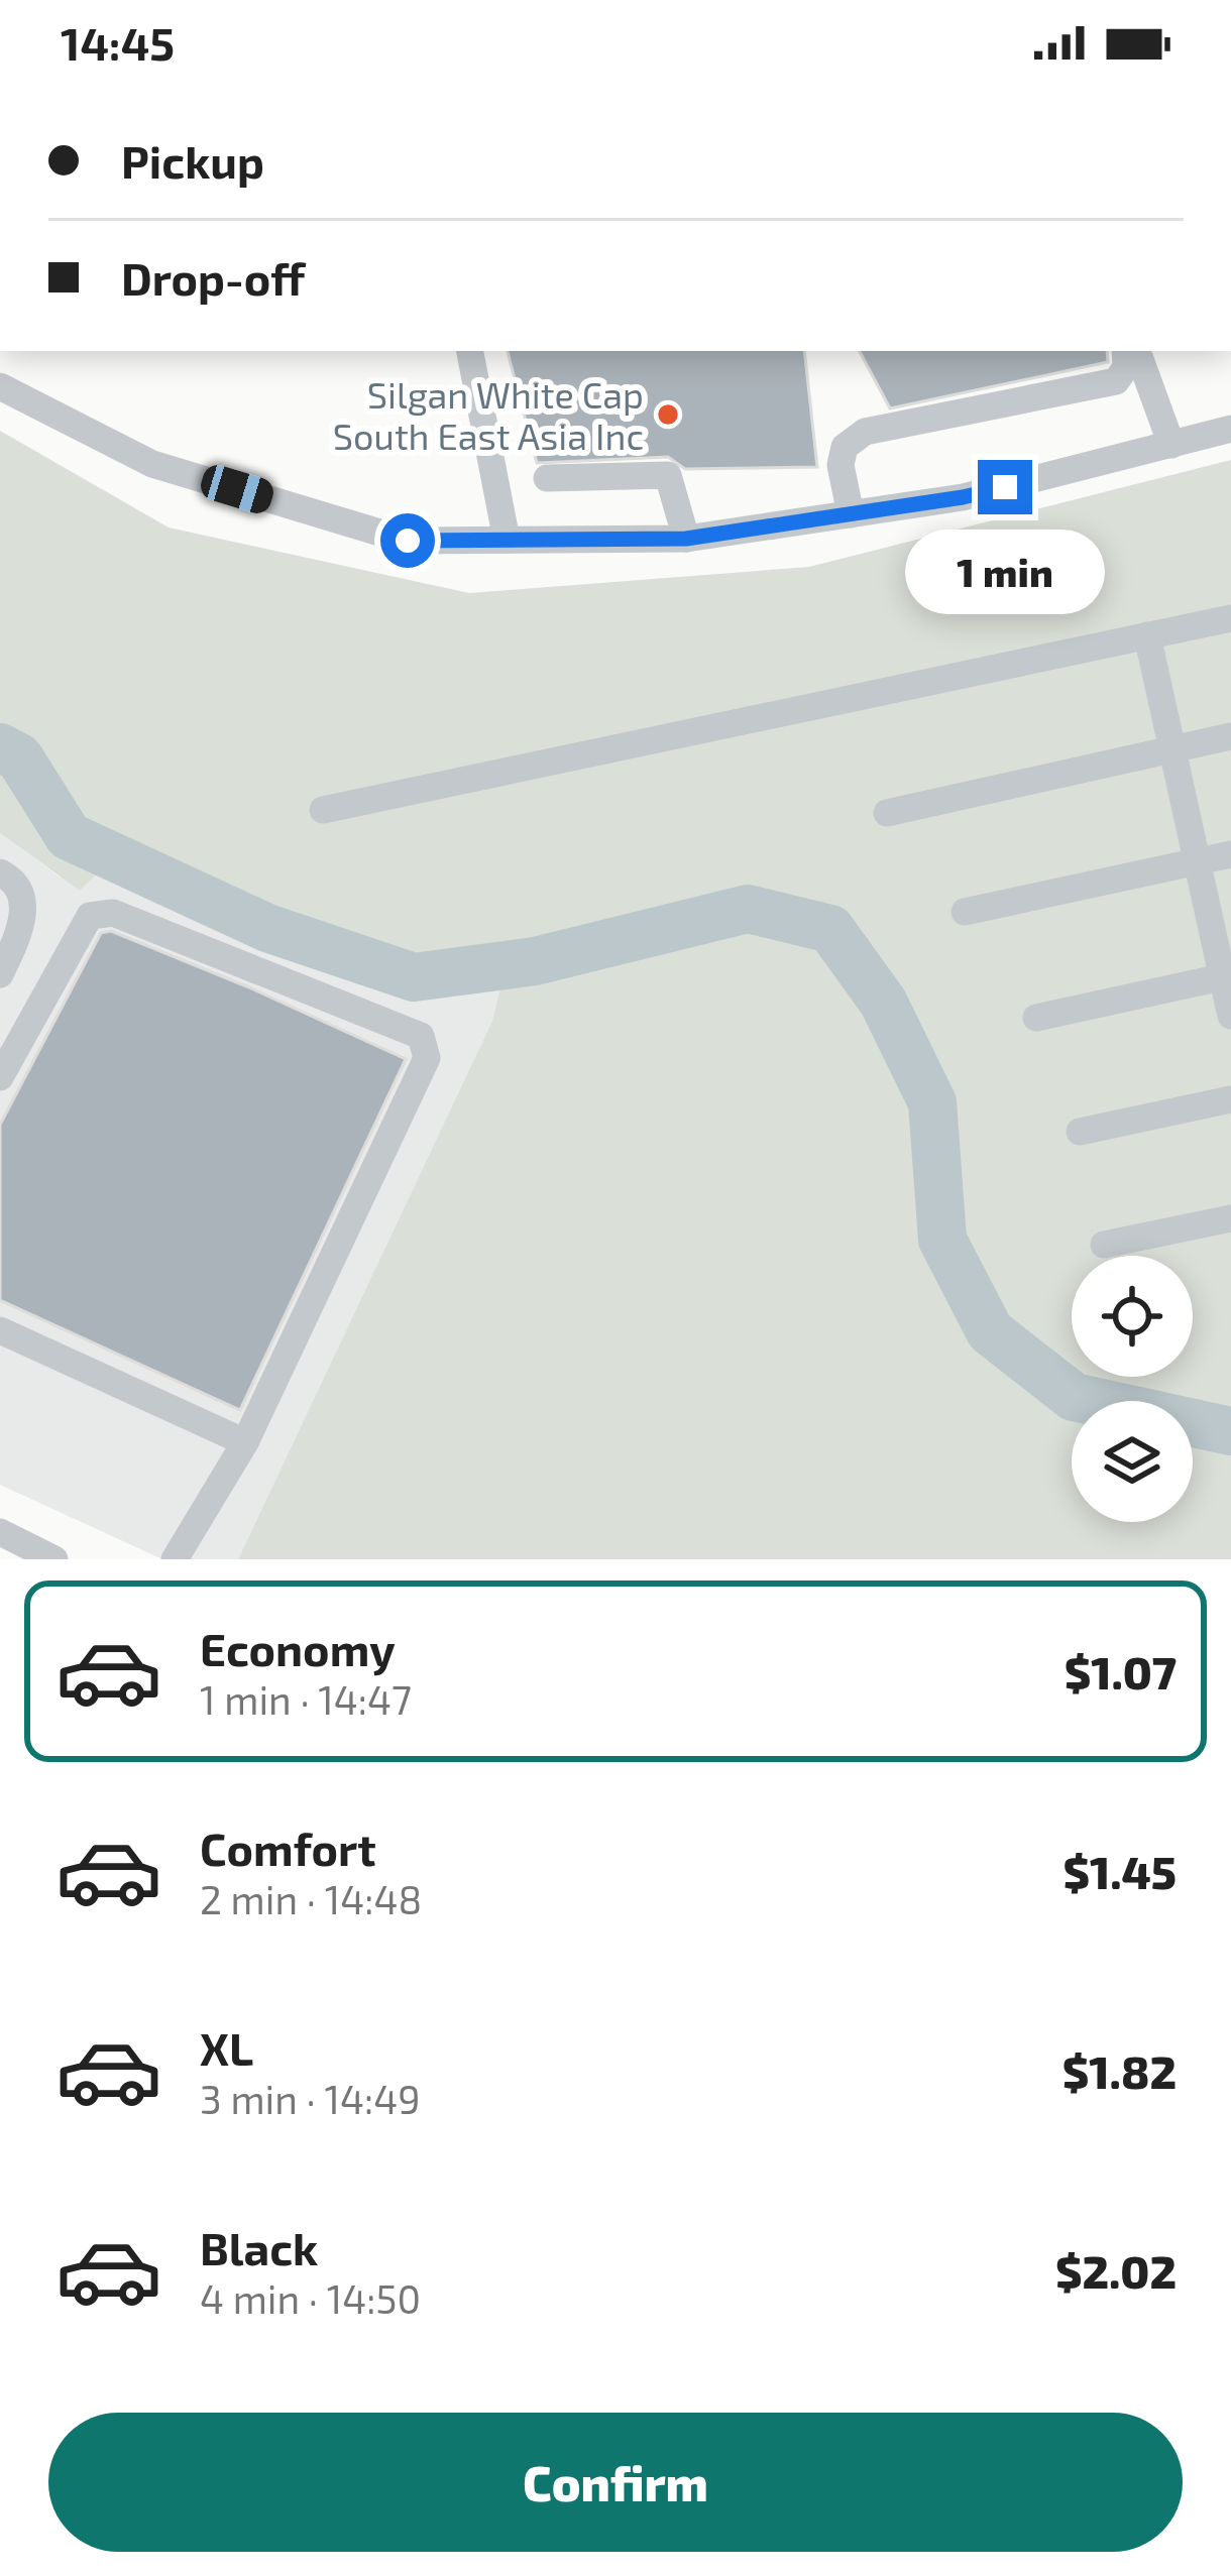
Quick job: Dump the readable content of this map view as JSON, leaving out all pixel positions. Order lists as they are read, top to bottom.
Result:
{
  "places": ["Silgan White Cap South East Asia Inc"],
  "page": {
    "status": "14:45",
    "banner": ["Pickup", "Drop-off"],
    "bubble": "1 min",
    "list": [
      {
        "name": "Economy",
        "note": "1 min · 14:47",
        "value": "$1.07"
      },
      {
        "name": "Comfort",
        "note": "2 min · 14:48",
        "value": "$1.45"
      },
      {
        "name": "XL",
        "note": "3 min · 14:49",
        "value": "$1.82"
      },
      {
        "name": "Black",
        "note": "4 min · 14:50",
        "value": "$2.02"
      }
    ],
    "buttons": "Confirm"
  }
}
